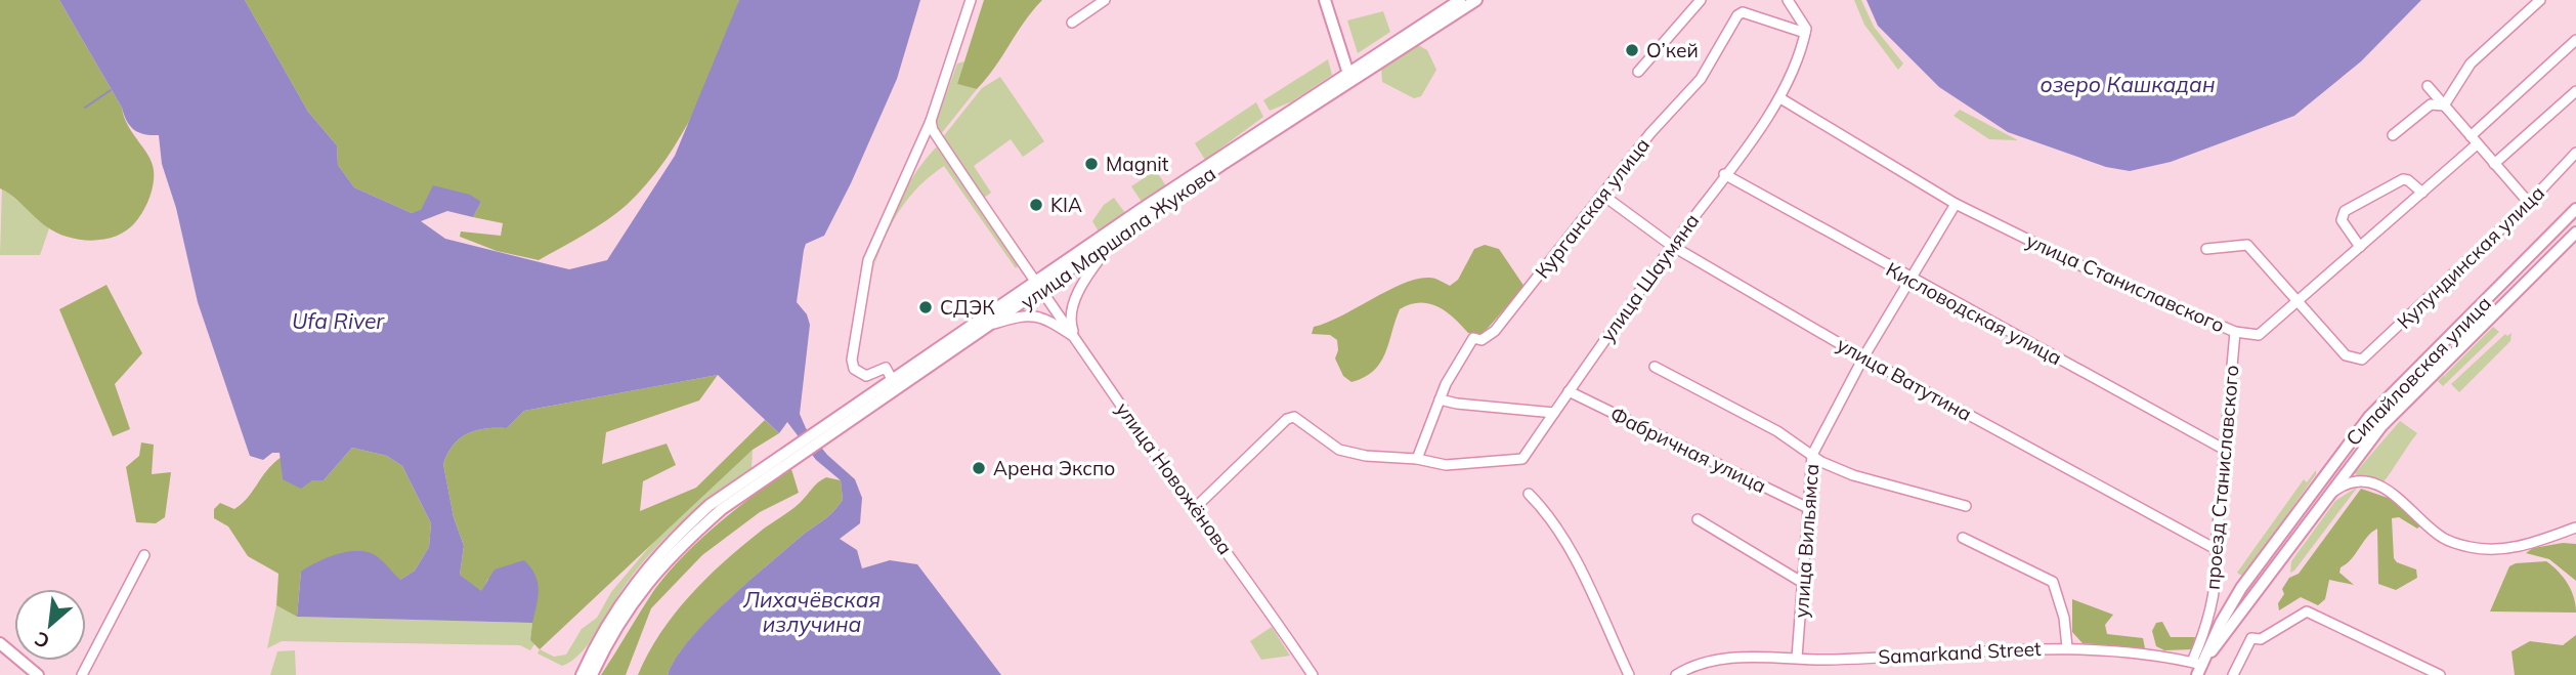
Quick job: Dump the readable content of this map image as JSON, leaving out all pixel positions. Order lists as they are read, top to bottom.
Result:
{
  "streets": {
    "main road": ["улица Маршала Жукова", "Сипайловская улица"],
    "street": [
      "Курганская улица",
      "Кулундинская улица",
      "улица Шаумяна",
      "улица Станиславского",
      "Кисловодская улица",
      "улица Ватутина",
      "Фабричная улица",
      "проезд Станиславского",
      "улица Новожёнова",
      "улица Вильямса",
      "Samarkand Street"
    ]
  },
  "crossings": [
    ["Курганская улица", "улица Шаумяна"],
    ["Курганская улица", "улица Ватутина"],
    ["улица Маршала Жукова", "улица Новожёнова"],
    ["Кулундинская улица", "улица Станиславского"],
    ["улица Шаумяна", "улица Станиславского"],
    ["улица Шаумяна", "Кисловодская улица"],
    ["улица Шаумяна", "улица Ватутина"],
    ["улица Шаумяна", "Фабричная улица"],
    ["улица Станиславского", "проезд Станиславского"],
    ["улица Станиславского", "улица Вильямса"],
    ["Кисловодская улица", "проезд Станиславского"],
    ["Кисловодская улица", "улица Вильямса"],
    ["Сипайловская улица", "проезд Станиславского"],
    ["Сипайловская улица", "Samarkand Street"],
    ["улица Ватутина", "проезд Станиславского"],
    ["улица Ватутина", "улица Вильямса"],
    ["Фабричная улица", "улица Вильямса"],
    ["проезд Станиславского", "Samarkand Street"],
    ["улица Вильямса", "Samarkand Street"]
  ],
  "water": ["озеро Кашкадан", "Ufa River", "Лихачёвская излучина"],
  "places": [
    "О’кей",
    "Magnit",
    "KIA",
    "СДЭК",
    "Арена Экспо"
  ],
  "north": "bottom left"
}
